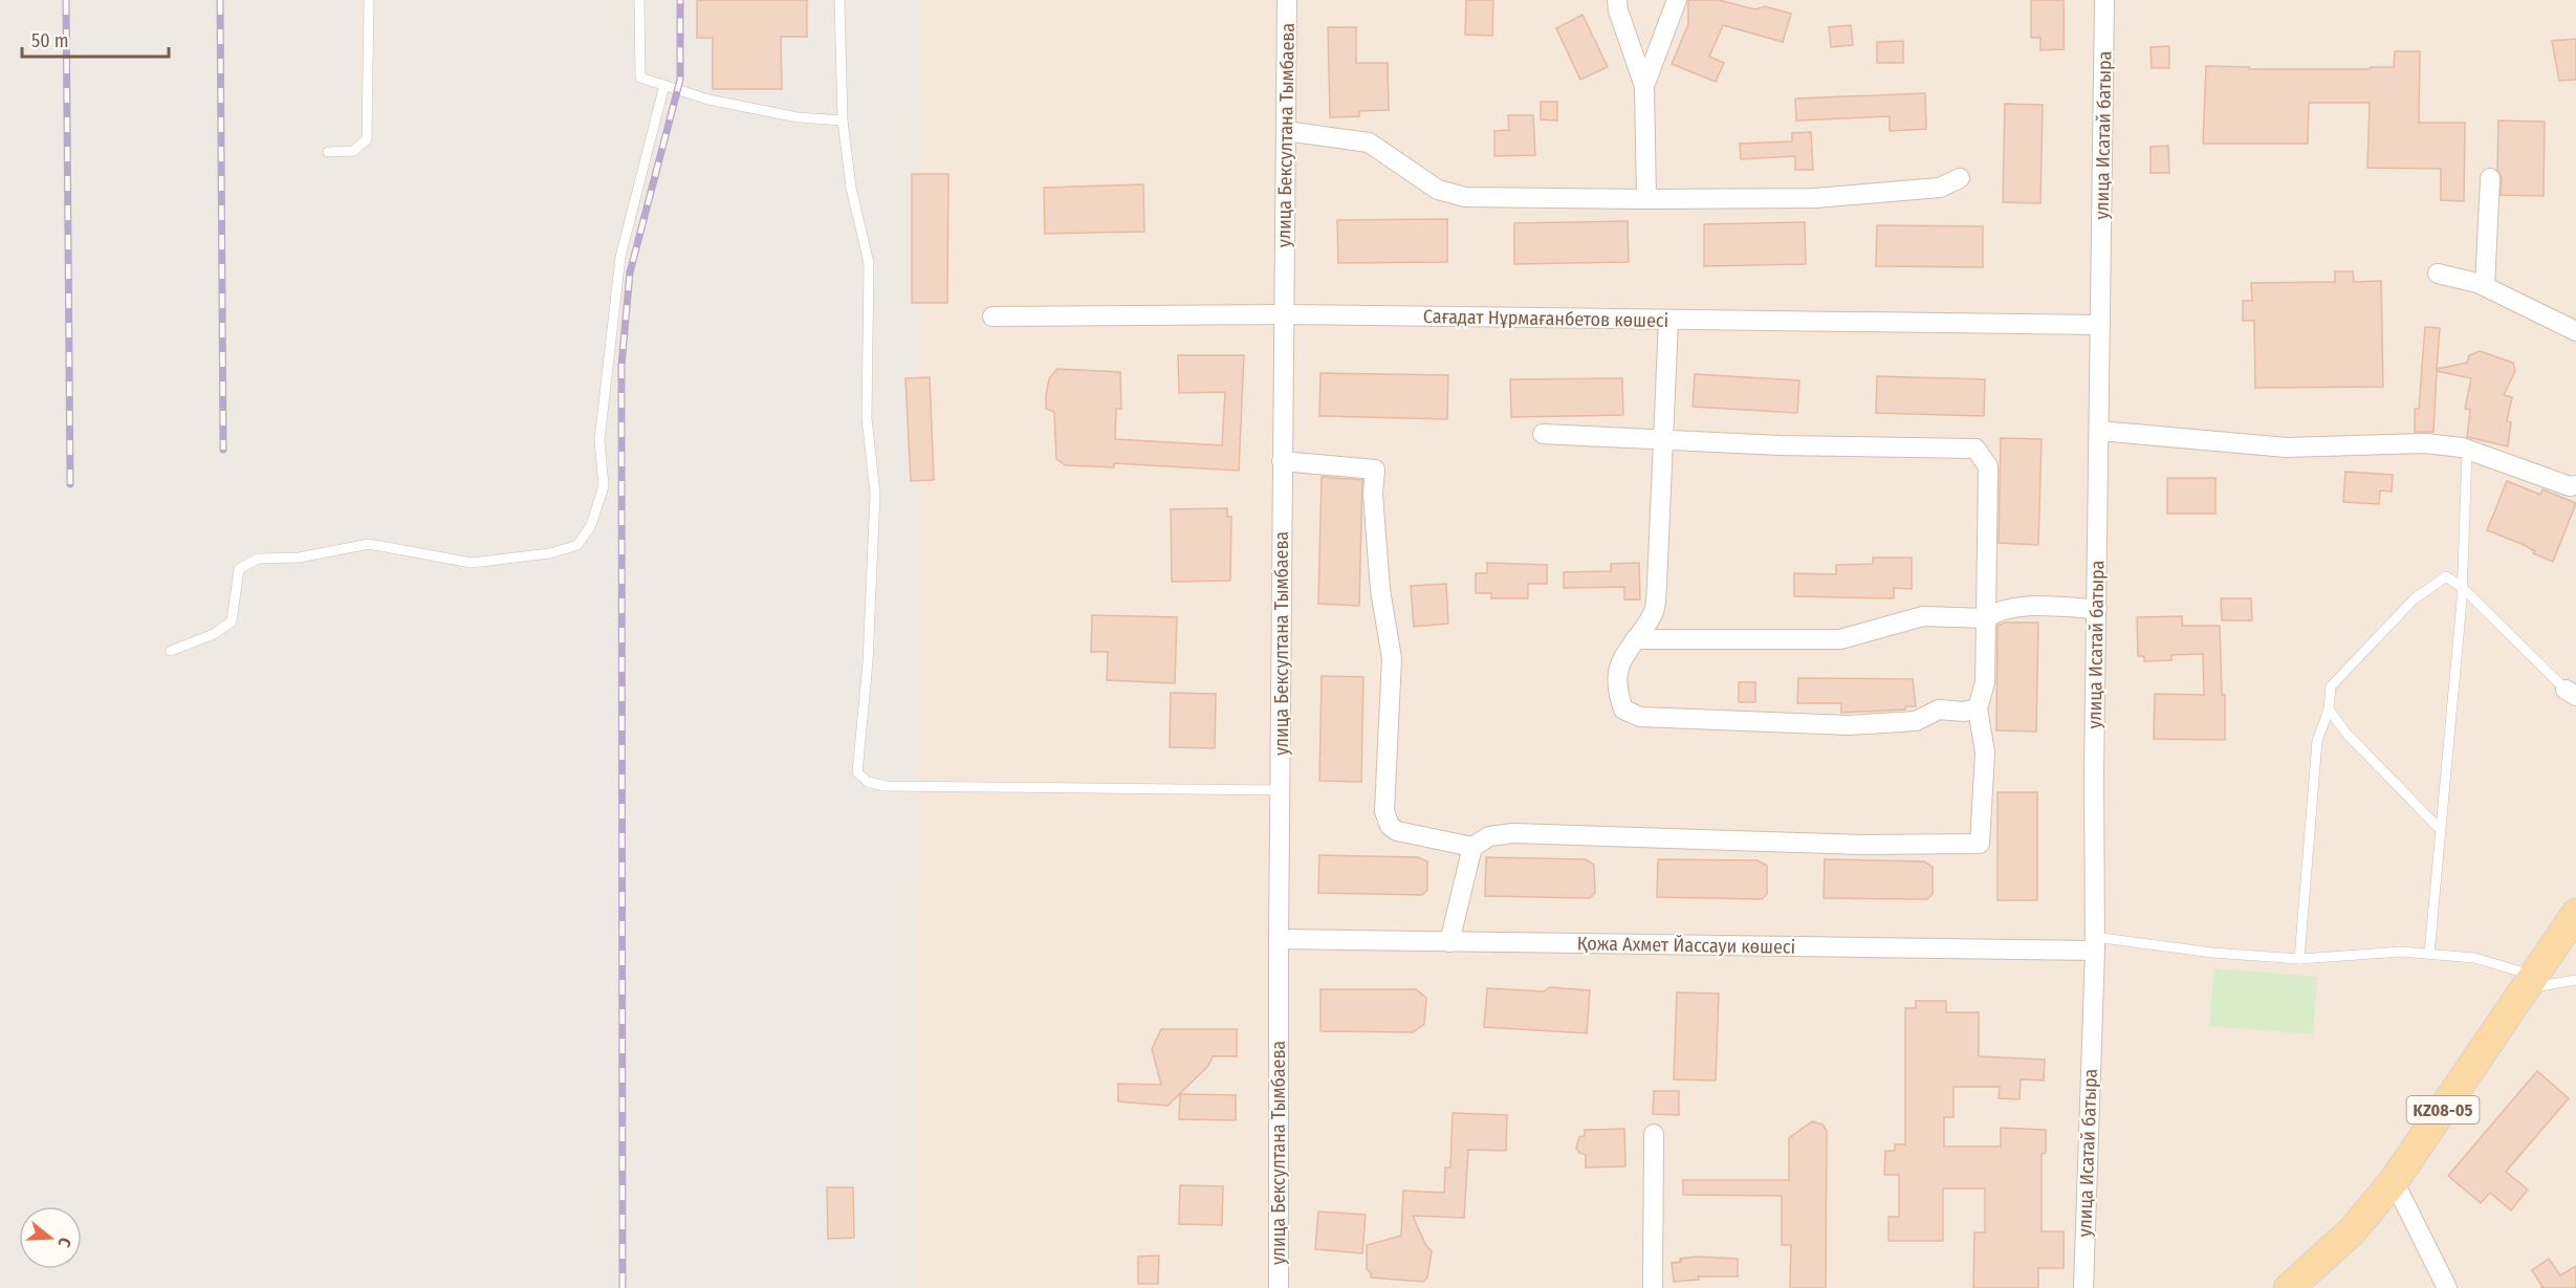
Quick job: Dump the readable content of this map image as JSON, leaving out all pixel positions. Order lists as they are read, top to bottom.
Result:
{
  "streets": {
    "main road": ["KZ08-05"],
    "street": [
      "улица Бексултана Тымбаева",
      "улица Исатай батыра",
      "Сағадат Нұрмағанбетов көшесі",
      "Қожа Ахмет Йассауи көшесі"
    ]
  },
  "crossings": [
    ["улица Бексултана Тымбаева", "Сағадат Нұрмағанбетов көшесі"],
    ["улица Бексултана Тымбаева", "Қожа Ахмет Йассауи көшесі"],
    ["улица Исатай батыра", "Сағадат Нұрмағанбетов көшесі"],
    ["улица Исатай батыра", "Қожа Ахмет Йассауи көшесі"]
  ],
  "scale_bar": "50 m",
  "north": "right"
}
